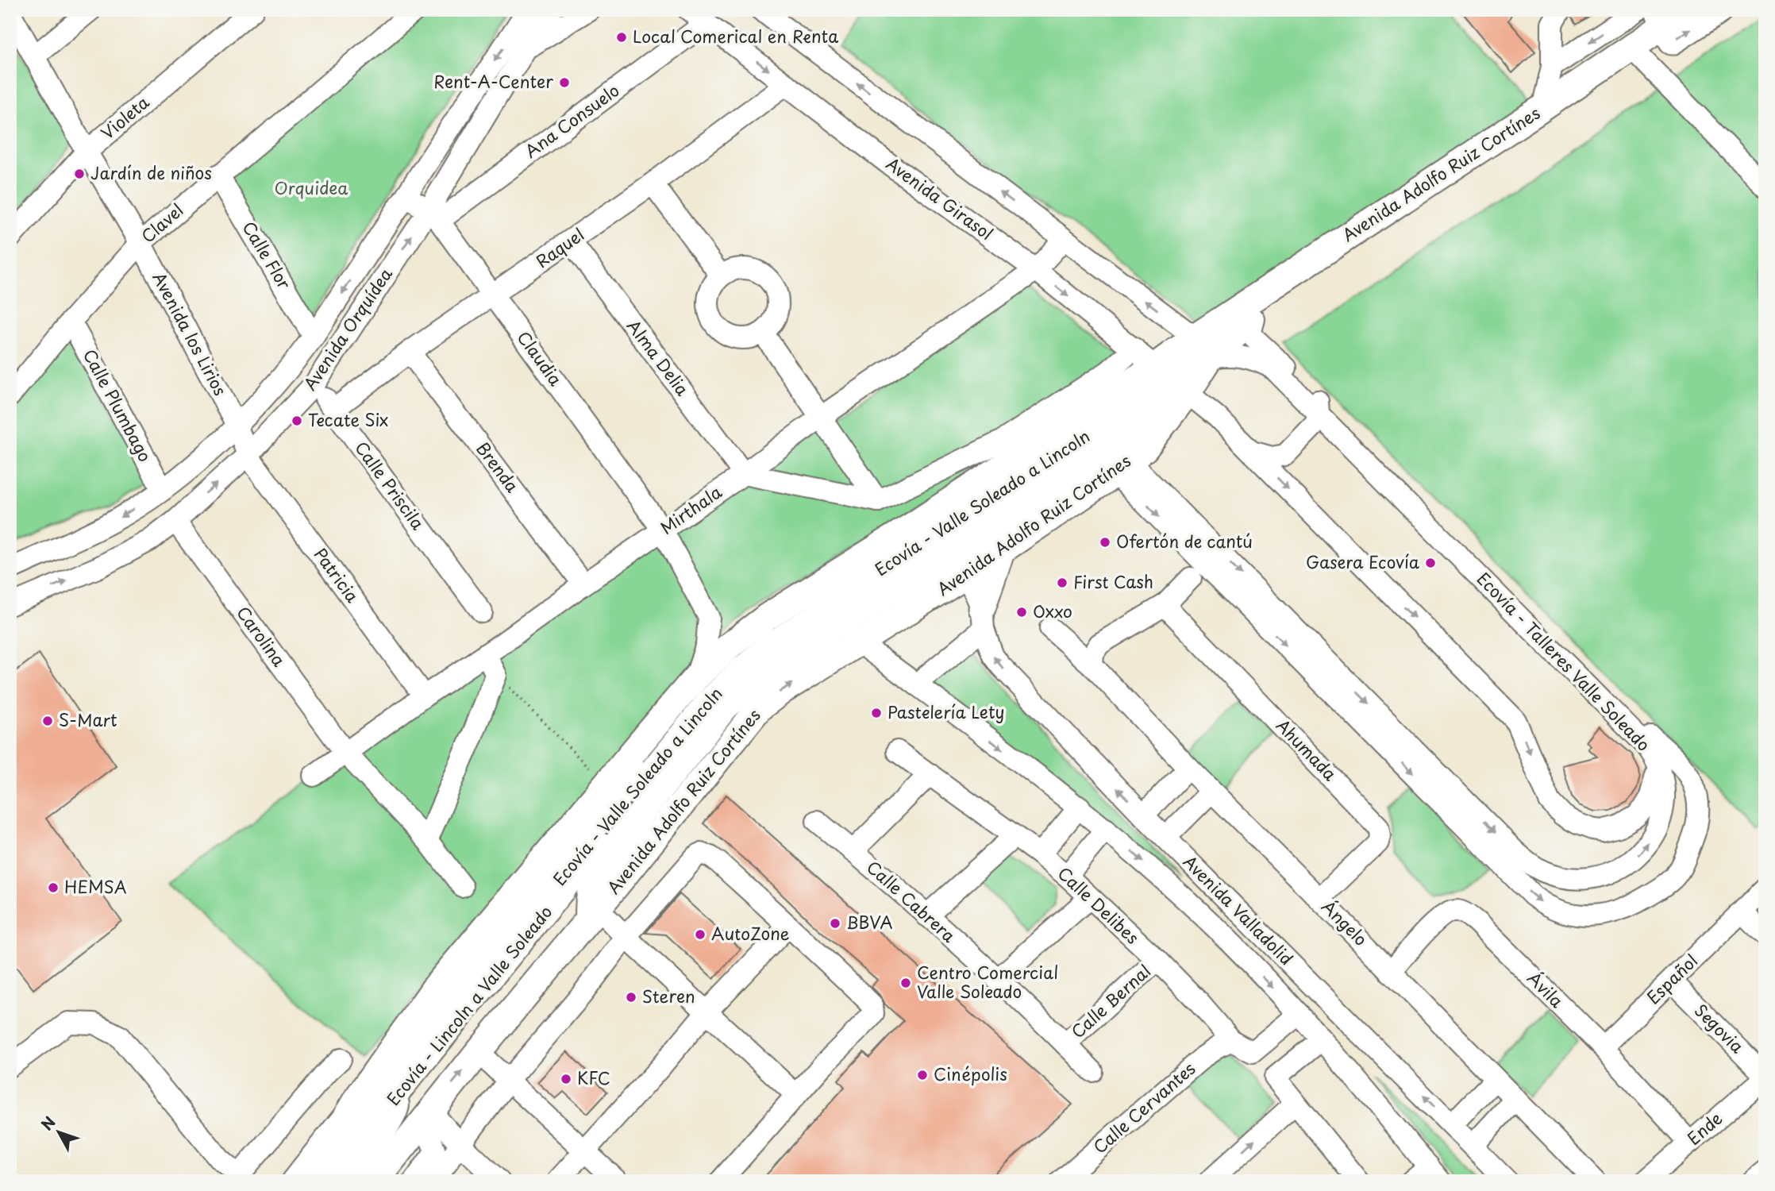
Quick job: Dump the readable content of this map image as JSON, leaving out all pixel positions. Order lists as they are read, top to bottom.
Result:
{
  "streets": {
    "main road": ["Avenida Adolfo Ruiz Cortínes"],
    "street": [
      "Violeta",
      "Ana Consuelo",
      "Avenida Girasol",
      "Clavel",
      "Raquel",
      "Calle Flor",
      "Avenida Orquídea",
      "Avenida los Lirios",
      "Alma Delia",
      "Claudia",
      "Calle Plumbago",
      "Brenda",
      "Calle Priscila",
      "Mirthala",
      "Patricia",
      "Carolina",
      "Ecovía - Talleres Valle Soleado",
      "Ahumada",
      "Calle Cabrera",
      "Calle Delibes",
      "Avenida Valladolid",
      "Ángelo",
      "Español",
      "Ávila",
      "Calle Bernal",
      "Ecovía - Lincoln a Valle Soleado",
      "Segovia",
      "Calle Cervantes",
      "Ende"
    ]
  },
  "crossings": [
    ["Violeta", "Avenida los Lirios"],
    ["Ana Consuelo", "Avenida Girasol"],
    ["Ana Consuelo", "Avenida Orquídea"],
    ["Ana Consuelo", "Claudia"],
    ["Avenida Adolfo Ruiz Cortínes", "Avenida Girasol"],
    ["Avenida Adolfo Ruiz Cortínes", "Claudia"],
    ["Avenida Adolfo Ruiz Cortínes", "Ecovía - Talleres Valle Soleado"],
    ["Avenida Adolfo Ruiz Cortínes", "Avenida Valladolid"],
    ["Avenida Adolfo Ruiz Cortínes", "Ecovía - Lincoln a Valle Soleado"],
    ["Avenida Girasol", "Raquel"],
    ["Avenida Girasol", "Mirthala"],
    ["Avenida Girasol", "Ecovía - Talleres Valle Soleado"],
    ["Clavel", "Calle Flor"],
    ["Clavel", "Avenida los Lirios"],
    ["Clavel", "Calle Plumbago"],
    ["Raquel", "Alma Delia"],
    ["Raquel", "Claudia"],
    ["Raquel", "Brenda"],
    ["Raquel", "Calle Priscila"],
    ["Calle Flor", "Avenida Orquídea"],
    ["Avenida Orquídea", "Avenida los Lirios"],
    ["Avenida Orquídea", "Claudia"],
    ["Avenida Orquídea", "Calle Plumbago"],
    ["Avenida Orquídea", "Calle Priscila"],
    ["Avenida Orquídea", "Patricia"],
    ["Avenida Orquídea", "Carolina"],
    ["Avenida los Lirios", "Patricia"],
    ["Alma Delia", "Mirthala"],
    ["Claudia", "Mirthala"],
    ["Brenda", "Mirthala"],
    ["Mirthala", "Patricia"],
    ["Mirthala", "Carolina"],
    ["Ahumada", "Ángelo"],
    ["Calle Cabrera", "Calle Bernal"],
    ["Calle Delibes", "Avenida Valladolid"],
    ["Calle Delibes", "Calle Bernal"],
    ["Calle Delibes", "Calle Cervantes"],
    ["Ángelo", "Ávila"],
    ["Español", "Ávila"],
    ["Español", "Segovia"],
    ["Ávila", "Ende"],
    ["Segovia", "Ende"]
  ],
  "parks": ["Orquidea"],
  "places": [
    "Local Comerical en Renta",
    "Rent-A-Center",
    "Jardín de niños",
    "Tecate Six",
    "Ofertón de cantú",
    "Gasera Ecovía",
    "First Cash",
    "Oxxo",
    "Pastelería Lety",
    "S-Mart",
    "HEMSA",
    "BBVA",
    "AutoZone",
    "Centro Comercial Valle Soleado",
    "Steren",
    "Cinépolis",
    "KFC"
  ],
  "north": "top left"
}
